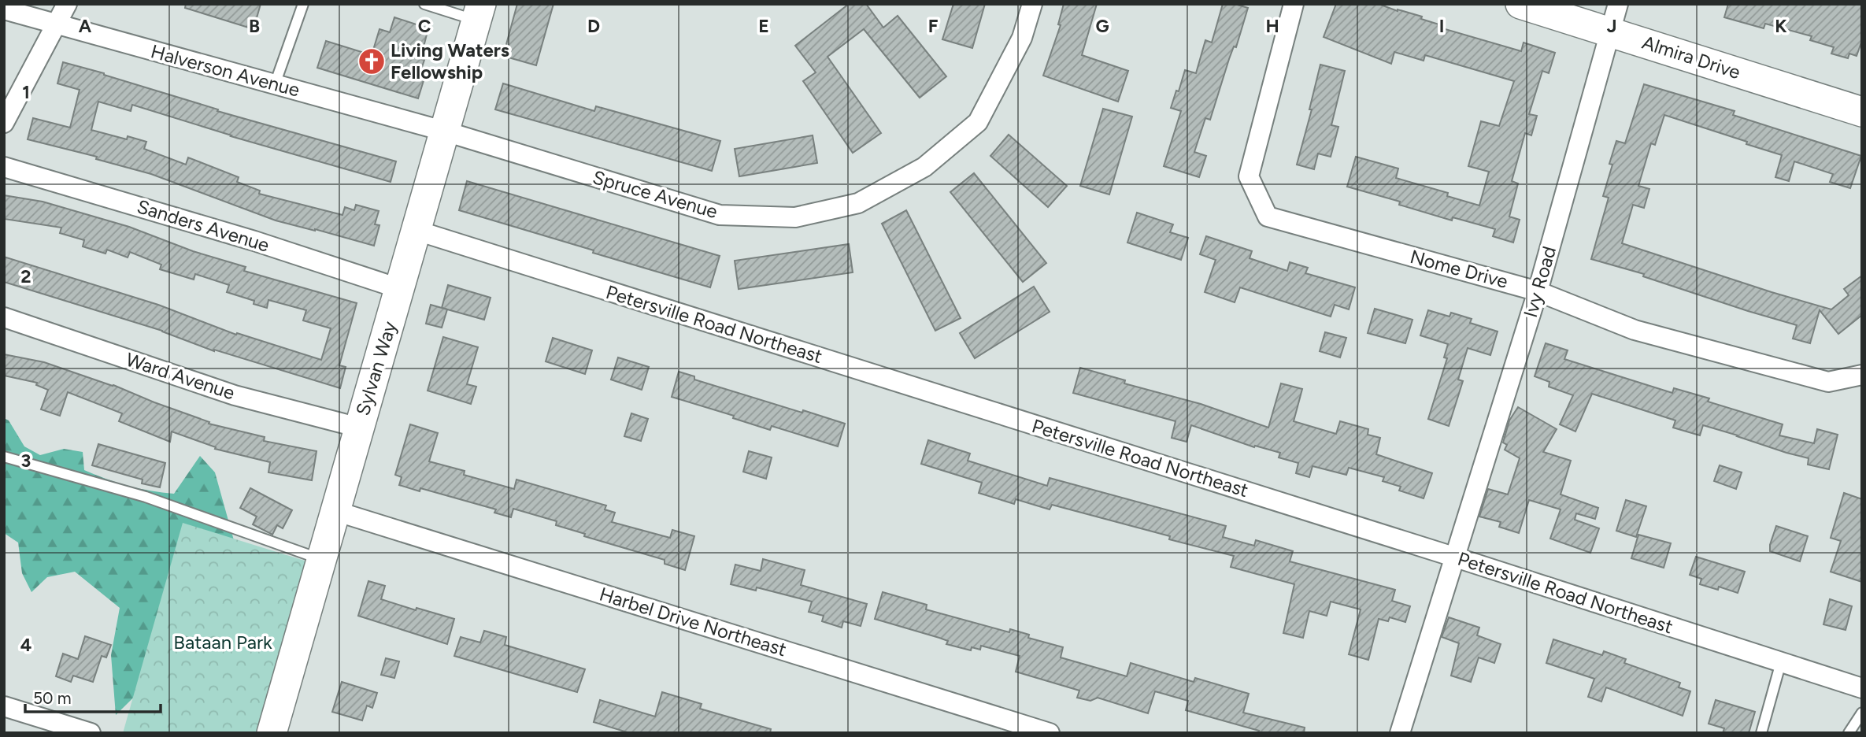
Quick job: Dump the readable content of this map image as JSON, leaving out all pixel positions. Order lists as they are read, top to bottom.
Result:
{
  "streets": {
    "main road": ["Almira Drive", "Sylvan Way"],
    "street": [
      "Halverson Avenue",
      "Spruce Avenue",
      "Sanders Avenue",
      "Nome Drive",
      "Ivy Road",
      "Petersville Road Northeast",
      "Ward Avenue",
      "Harbel Drive Northeast"
    ]
  },
  "crossings": [
    ["Almira Drive", "Ivy Road"],
    ["Halverson Avenue", "Spruce Avenue"],
    ["Halverson Avenue", "Sylvan Way"],
    ["Spruce Avenue", "Sylvan Way"],
    ["Sanders Avenue", "Sylvan Way"],
    ["Nome Drive", "Ivy Road"],
    ["Ivy Road", "Petersville Road Northeast"],
    ["Petersville Road Northeast", "Sylvan Way"],
    ["Sylvan Way", "Ward Avenue"],
    ["Sylvan Way", "Harbel Drive Northeast"]
  ],
  "parks": ["Bataan Park"],
  "places": {
    "church": ["Living Waters Fellowship"]
  },
  "scale_bar": "50 m",
  "grid": {
    "columns": [
      "A",
      "B",
      "C",
      "D",
      "E",
      "F",
      "G",
      "H",
      "I",
      "J",
      "K"
    ],
    "rows": [
      "1",
      "2",
      "3",
      "4"
    ]
  }
}
